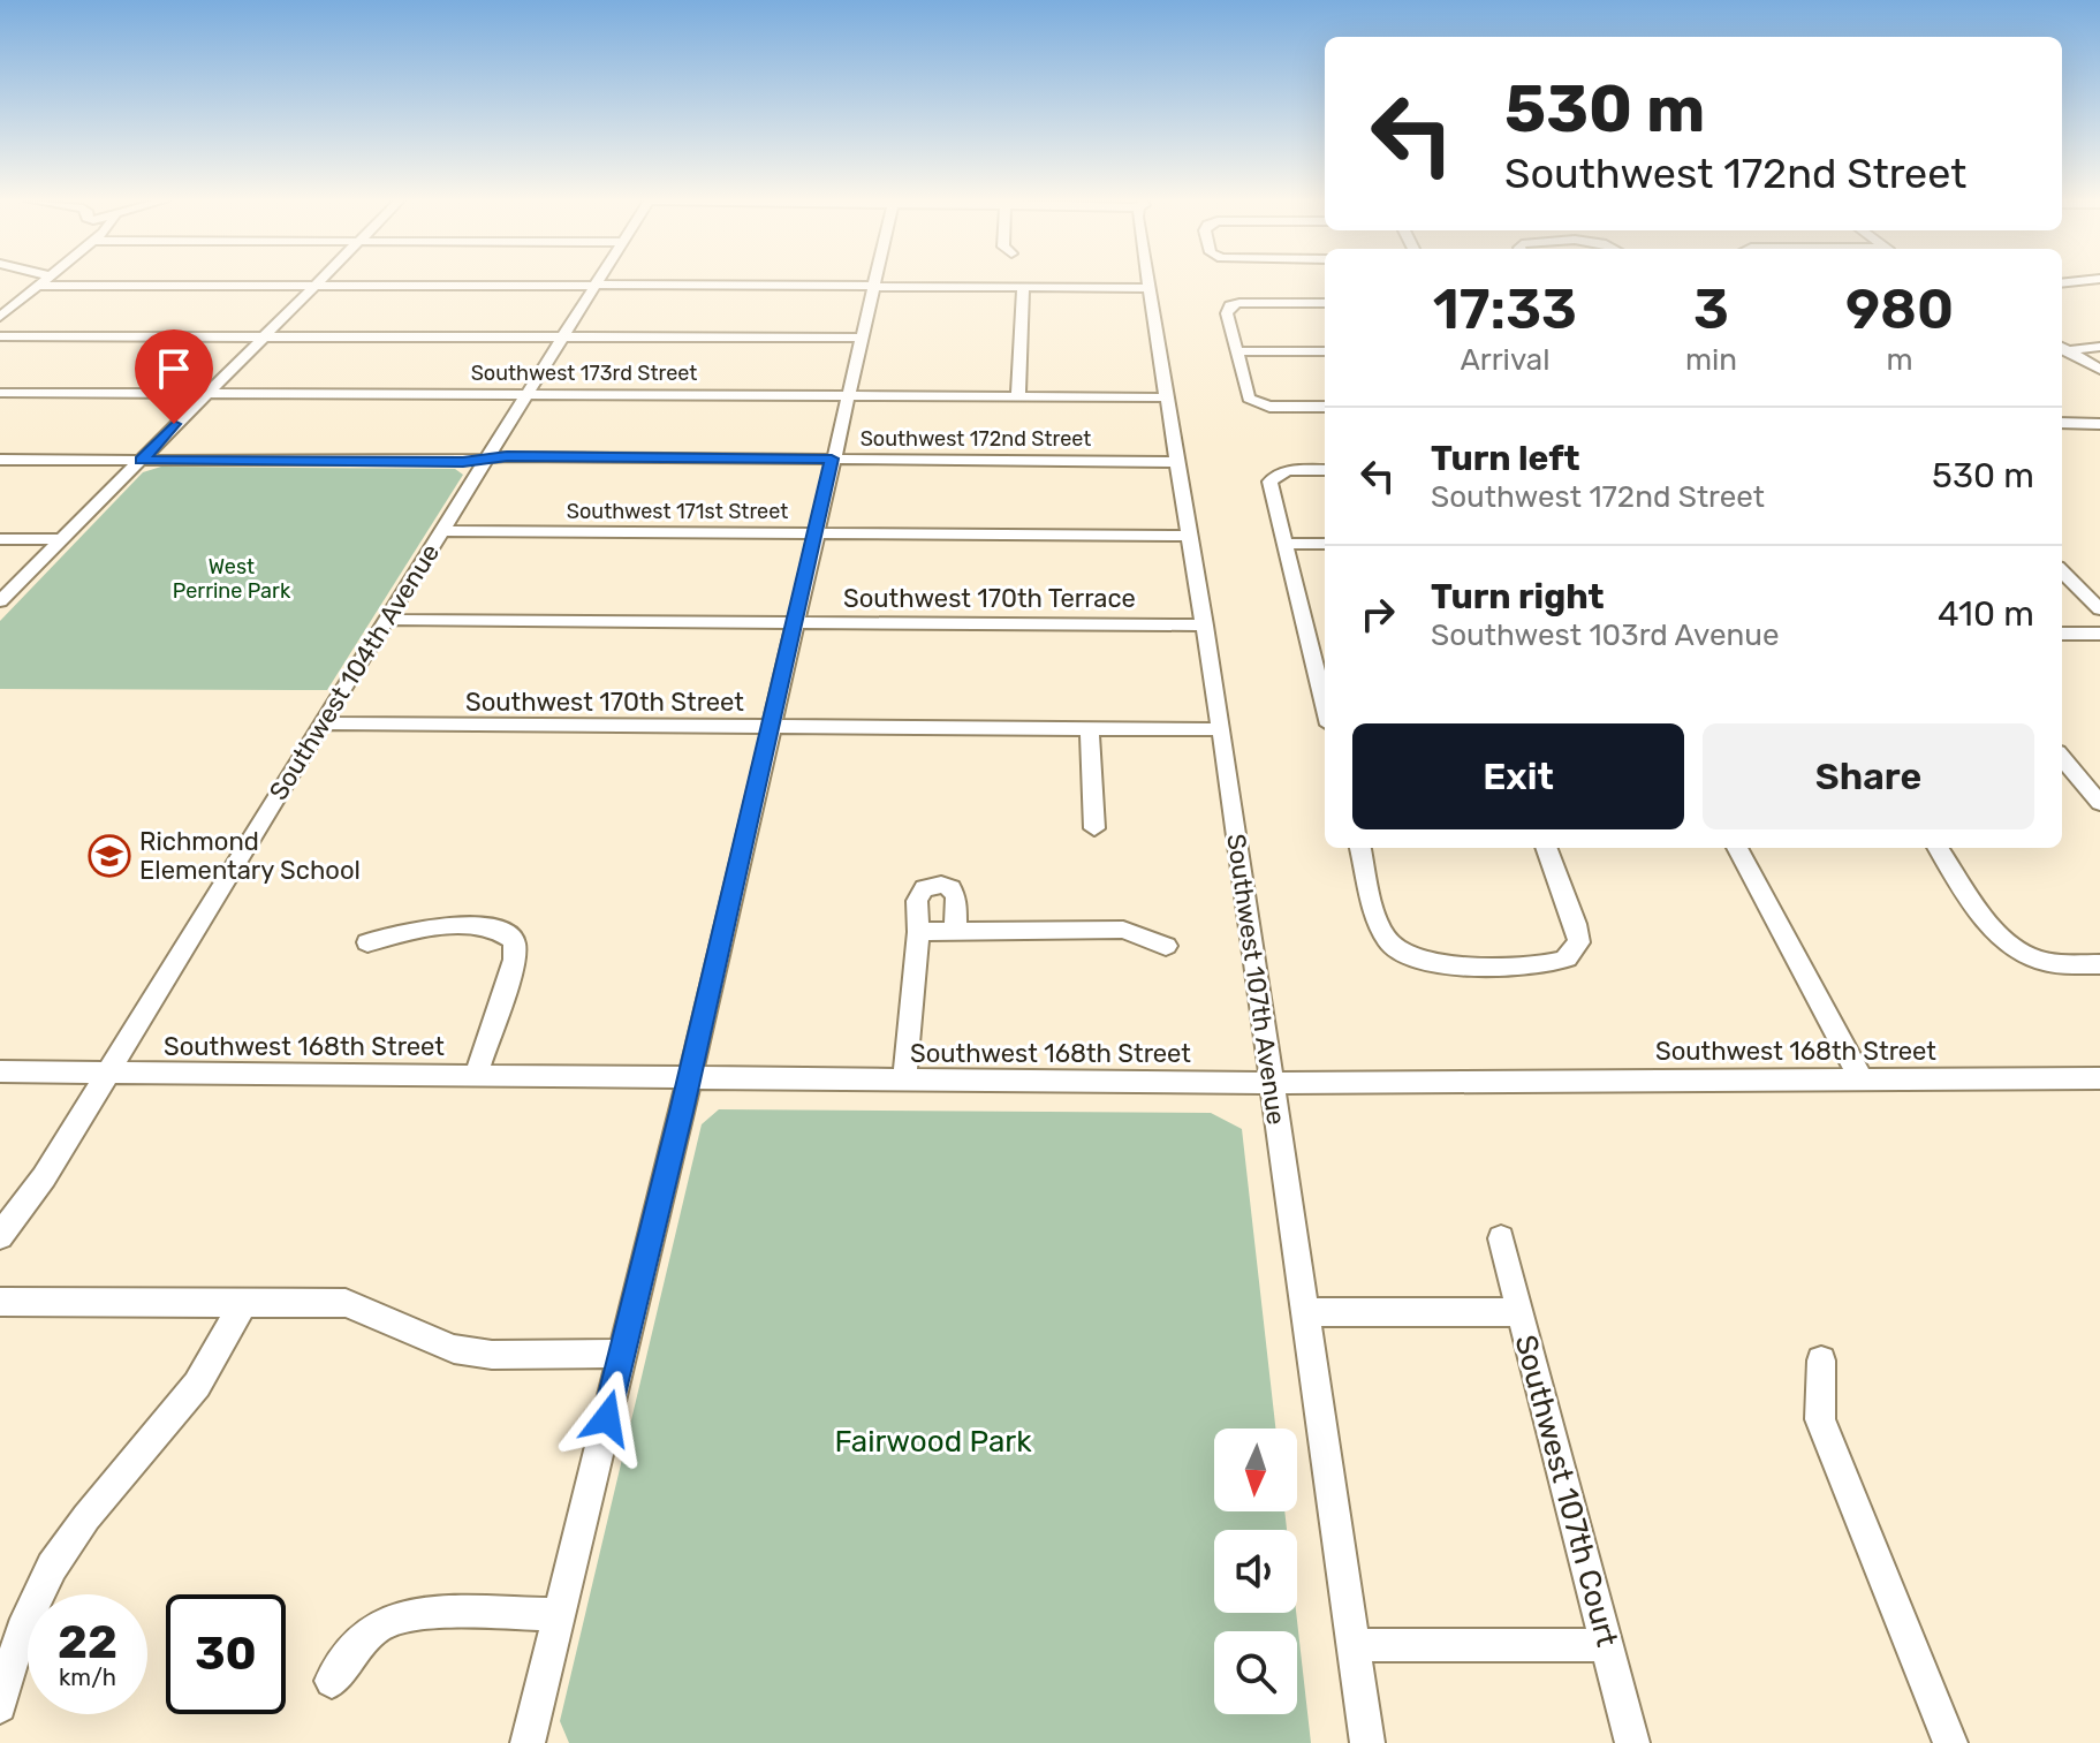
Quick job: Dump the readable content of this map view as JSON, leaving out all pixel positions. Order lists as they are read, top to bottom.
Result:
{
  "streets": {
    "street": [
      "Southwest 173rd Street",
      "Southwest 172nd Street",
      "Southwest 171st Street",
      "Southwest 170th Terrace",
      "Southwest 104th Avenue",
      "Southwest 170th Street",
      "Southwest 107th Avenue",
      "Southwest 168th Street",
      "Southwest 107th Court"
    ]
  },
  "crossings": [
    ["Southwest 173rd Street", "Southwest 104th Avenue"],
    ["Southwest 173rd Street", "Southwest 107th Avenue"],
    ["Southwest 172nd Street", "Southwest 104th Avenue"],
    ["Southwest 172nd Street", "Southwest 107th Avenue"],
    ["Southwest 171st Street", "Southwest 104th Avenue"],
    ["Southwest 171st Street", "Southwest 107th Avenue"],
    ["Southwest 170th Terrace", "Southwest 104th Avenue"],
    ["Southwest 170th Terrace", "Southwest 107th Avenue"],
    ["Southwest 104th Avenue", "Southwest 170th Street"],
    ["Southwest 104th Avenue", "Southwest 168th Street"],
    ["Southwest 170th Street", "Southwest 107th Avenue"],
    ["Southwest 107th Avenue", "Southwest 168th Street"]
  ],
  "parks": ["West Perrine Park", "Fairwood Park"],
  "places": {
    "school or university": ["Richmond Elementary School"]
  },
  "north": "bottom",
  "page": {
    "turn": ["530 m", "Southwest 172nd Street"],
    "eta": [
      "17:33",
      "Arrival",
      "3",
      "min",
      "980",
      "m"
    ],
    "list": [
      {
        "name": "Turn left",
        "note": "Southwest 172nd Street",
        "value": "530 m"
      },
      {
        "name": "Turn right",
        "note": "Southwest 103rd Avenue",
        "value": "410 m"
      }
    ],
    "buttons": ["Exit", "Share"],
    "speed": "22 km/h",
    "limit": "30"
  }
}
